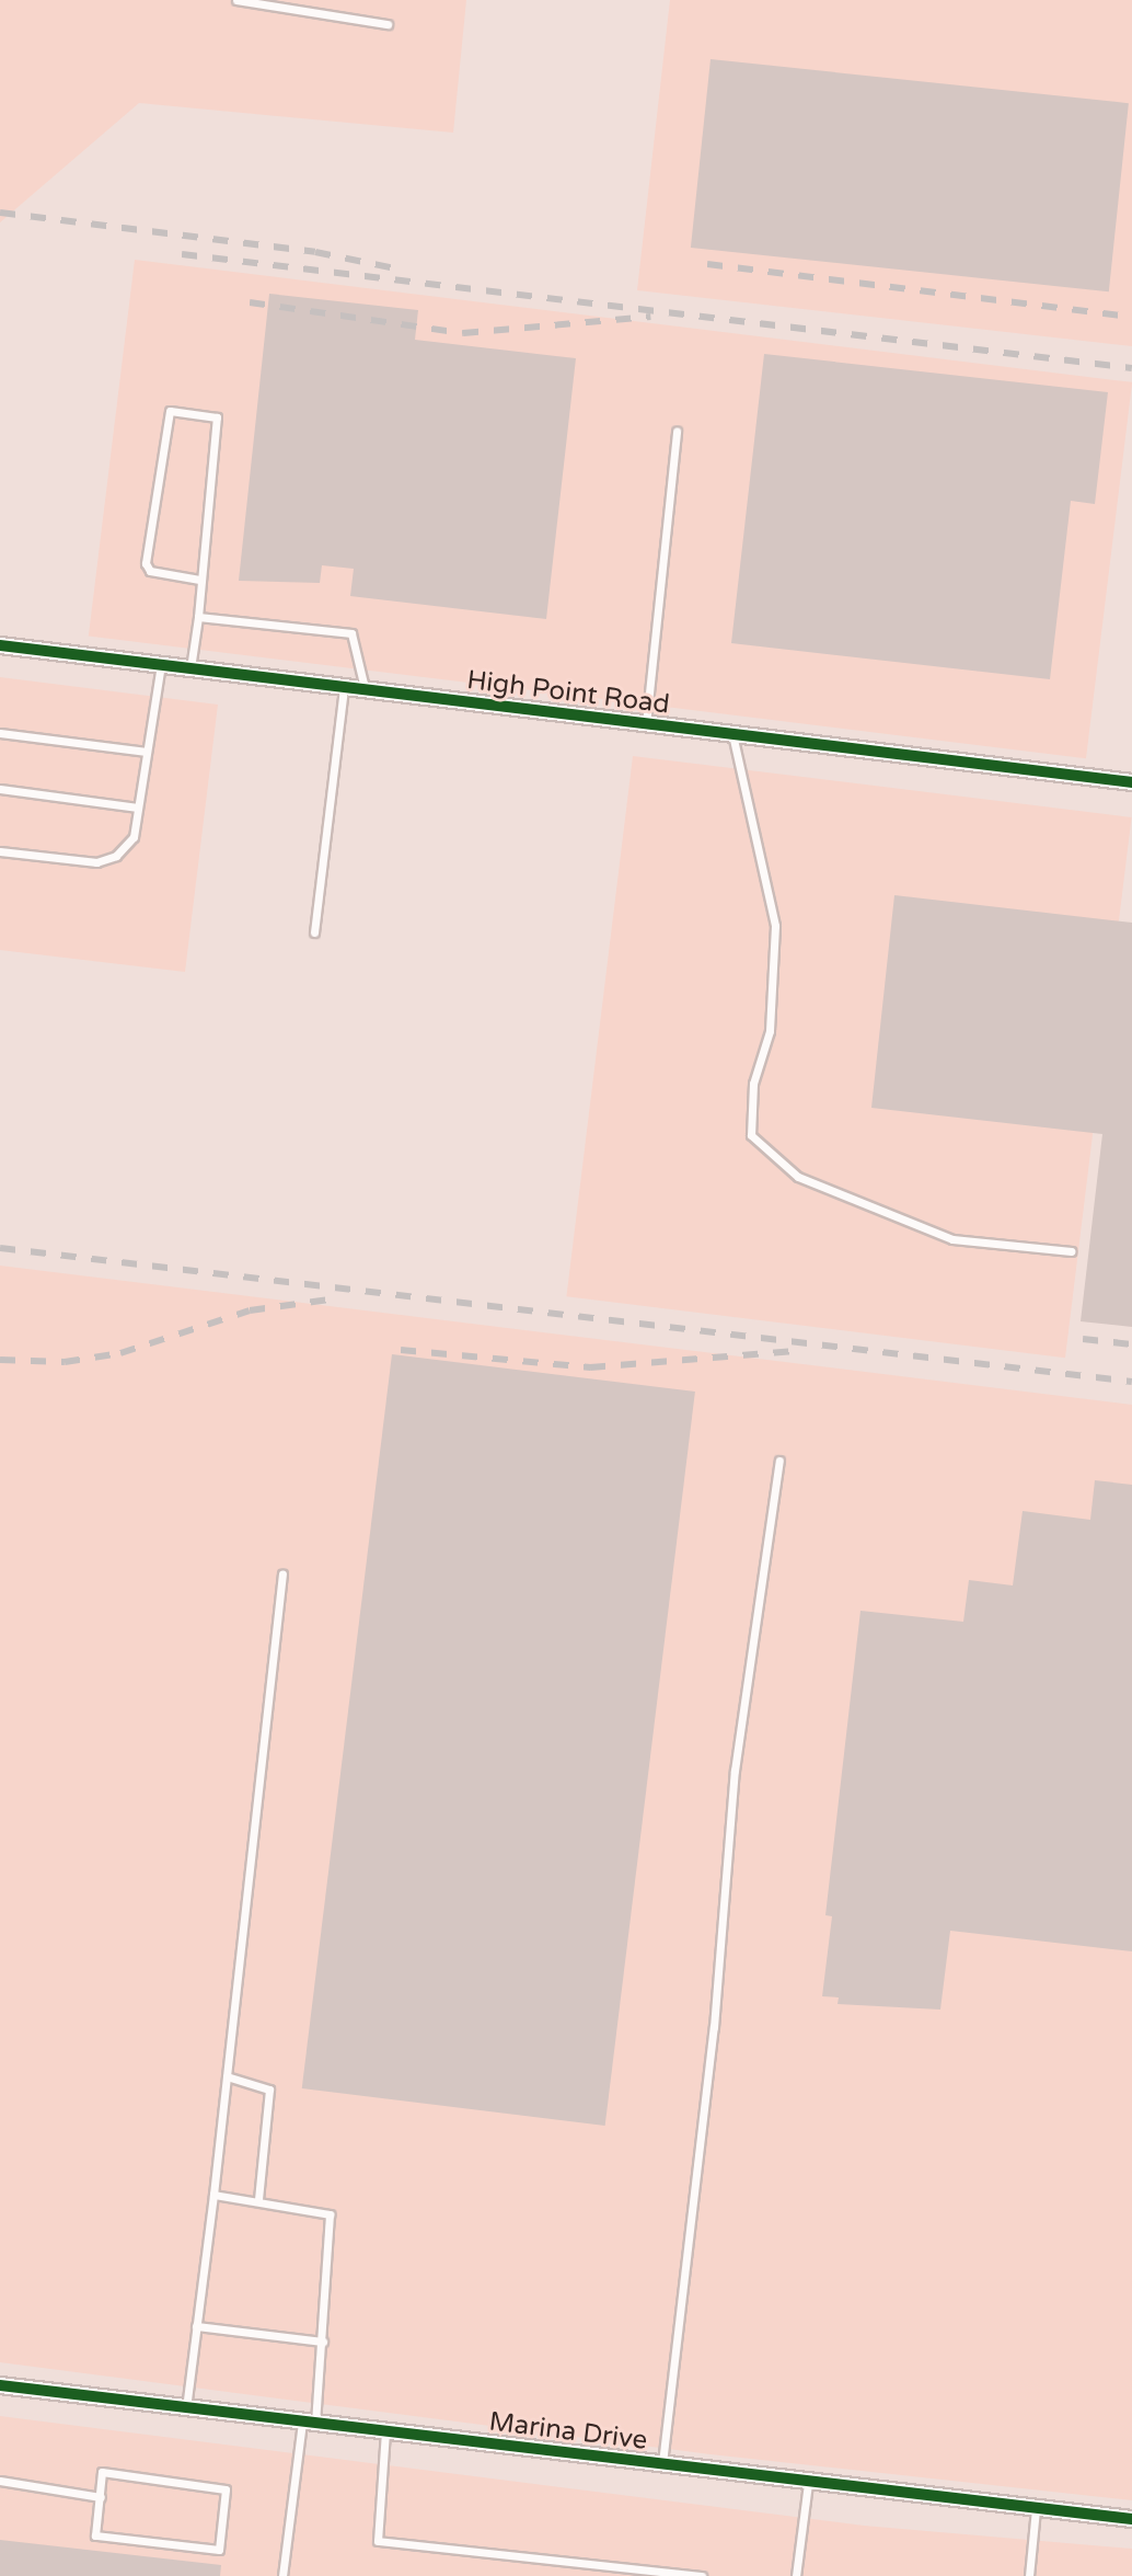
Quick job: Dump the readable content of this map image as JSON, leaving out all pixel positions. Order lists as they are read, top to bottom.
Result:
{
  "streets": {
    "street": ["High Point Road", "Marina Drive"]
  }
}
